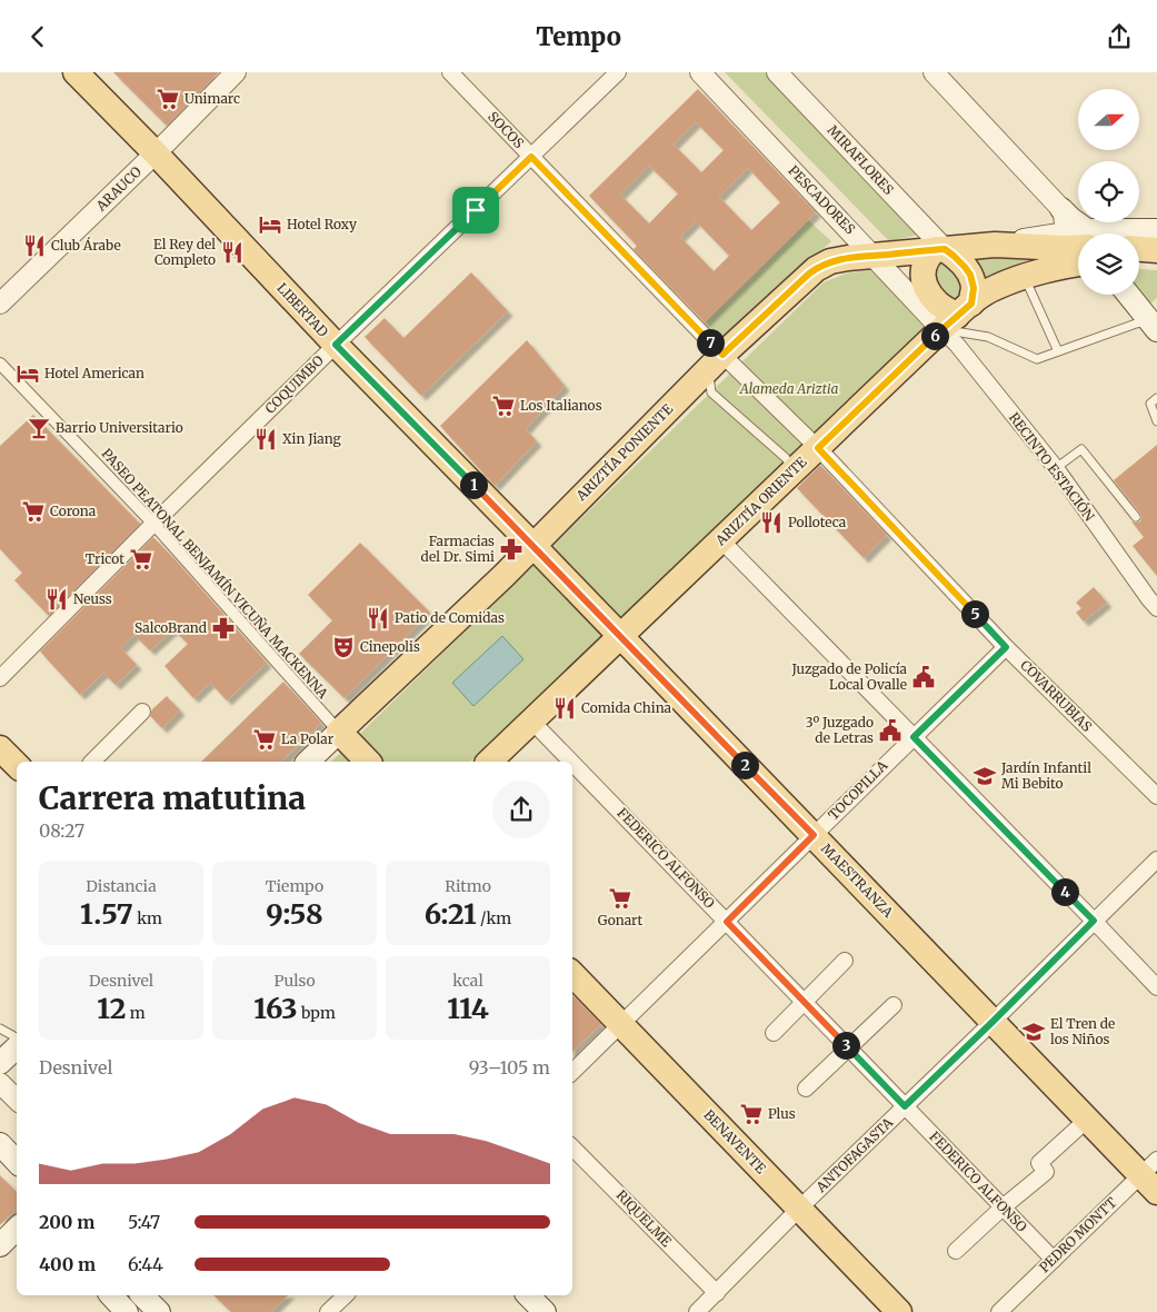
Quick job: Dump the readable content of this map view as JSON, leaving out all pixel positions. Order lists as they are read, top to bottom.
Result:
{
  "streets": {
    "main road": [
      "LIBERTAD",
      "ARIZTÍA PONIENTE",
      "ARIZTÍA ORIENTE",
      "MAESTRANZA",
      "BENAVENTE"
    ],
    "street": [
      "SOCOS",
      "MIRAFLORES",
      "ARAUCO",
      "PESCADORES",
      "COQUIMBO",
      "RECINTO ESTACIÓN",
      "PASEO PEATONAL BENJAMÍN VICUÑA MACKENNA",
      "COVARRUBIAS",
      "TOCOPILLA",
      "FEDERICO ALFONSO",
      "ANTOFAGASTA",
      "RIQUELME",
      "PEDRO MONTT"
    ]
  },
  "crossings": [
    ["SOCOS", "COQUIMBO"],
    ["SOCOS", "ARIZTÍA PONIENTE"],
    ["SOCOS", "COVARRUBIAS"],
    ["MIRAFLORES", "ARIZTÍA PONIENTE"],
    ["ARAUCO", "LIBERTAD"],
    ["PESCADORES", "ARIZTÍA PONIENTE"],
    ["PESCADORES", "RECINTO ESTACIÓN"],
    ["PESCADORES", "ARIZTÍA ORIENTE"],
    ["LIBERTAD", "COQUIMBO"],
    ["LIBERTAD", "ARIZTÍA PONIENTE"],
    ["LIBERTAD", "MAESTRANZA"],
    ["COQUIMBO", "PASEO PEATONAL BENJAMÍN VICUÑA MACKENNA"],
    ["ARIZTÍA PONIENTE", "ARIZTÍA ORIENTE"],
    ["ARIZTÍA PONIENTE", "PASEO PEATONAL BENJAMÍN VICUÑA MACKENNA"],
    ["ARIZTÍA PONIENTE", "COVARRUBIAS"],
    ["ARIZTÍA PONIENTE", "MAESTRANZA"],
    ["RECINTO ESTACIÓN", "ARIZTÍA ORIENTE"],
    ["ARIZTÍA ORIENTE", "COVARRUBIAS"],
    ["ARIZTÍA ORIENTE", "FEDERICO ALFONSO"],
    ["ARIZTÍA ORIENTE", "MAESTRANZA"],
    ["COVARRUBIAS", "TOCOPILLA"],
    ["TOCOPILLA", "FEDERICO ALFONSO"],
    ["TOCOPILLA", "MAESTRANZA"],
    ["TOCOPILLA", "BENAVENTE"],
    ["FEDERICO ALFONSO", "ANTOFAGASTA"],
    ["FEDERICO ALFONSO", "PEDRO MONTT"],
    ["MAESTRANZA", "ANTOFAGASTA"],
    ["MAESTRANZA", "PEDRO MONTT"],
    ["BENAVENTE", "ANTOFAGASTA"],
    ["ANTOFAGASTA", "RIQUELME"]
  ],
  "parks": ["Alameda Ariztia"],
  "places": {
    "supermarket": [
      "Unimarc",
      "Los Italianos",
      "Corona",
      "Tricot",
      "La Polar",
      "Gonart",
      "Plus"
    ],
    "hotel": ["Hotel Roxy", "Hotel American"],
    "restaurant": [
      "Club Árabe",
      "El Rey del Completo",
      "Xin Jiang",
      "Polloteca",
      "Neuss",
      "Patio de Comidas",
      "Comida China"
    ],
    "bar": ["Barrio Universitario"],
    "pharmacy": ["Farmacias del Dr. Simi", "SalcoBrand"],
    "theatre": ["Cinepolis"],
    "public building": ["Juzgado de Policía Local Ovalle", "3º Juzgado de Letras"],
    "school or university": ["Jardín Infantil Mi Bebito", "El Tren de los Niños"]
  },
  "north": "right",
  "page": {
    "header": "Tempo",
    "pins": [
      "6",
      "7",
      "1",
      "5",
      "2",
      "4",
      "3"
    ],
    "heading": ["Carrera matutina", "08:27"],
    "stats": [
      ["Distancia", "1.57 km"],
      ["Tiempo", "9:58"],
      ["Ritmo", "6:21 /km"],
      ["Desnivel", "12 m"],
      ["Pulso", "163 bpm"],
      ["kcal", "114"]
    ],
    "chart": ["Desnivel", "93–105 m"],
    "list": [
      {
        "name": "200 m",
        "note": "5:47"
      },
      {
        "name": "400 m",
        "note": "6:44"
      }
    ]
  }
}
